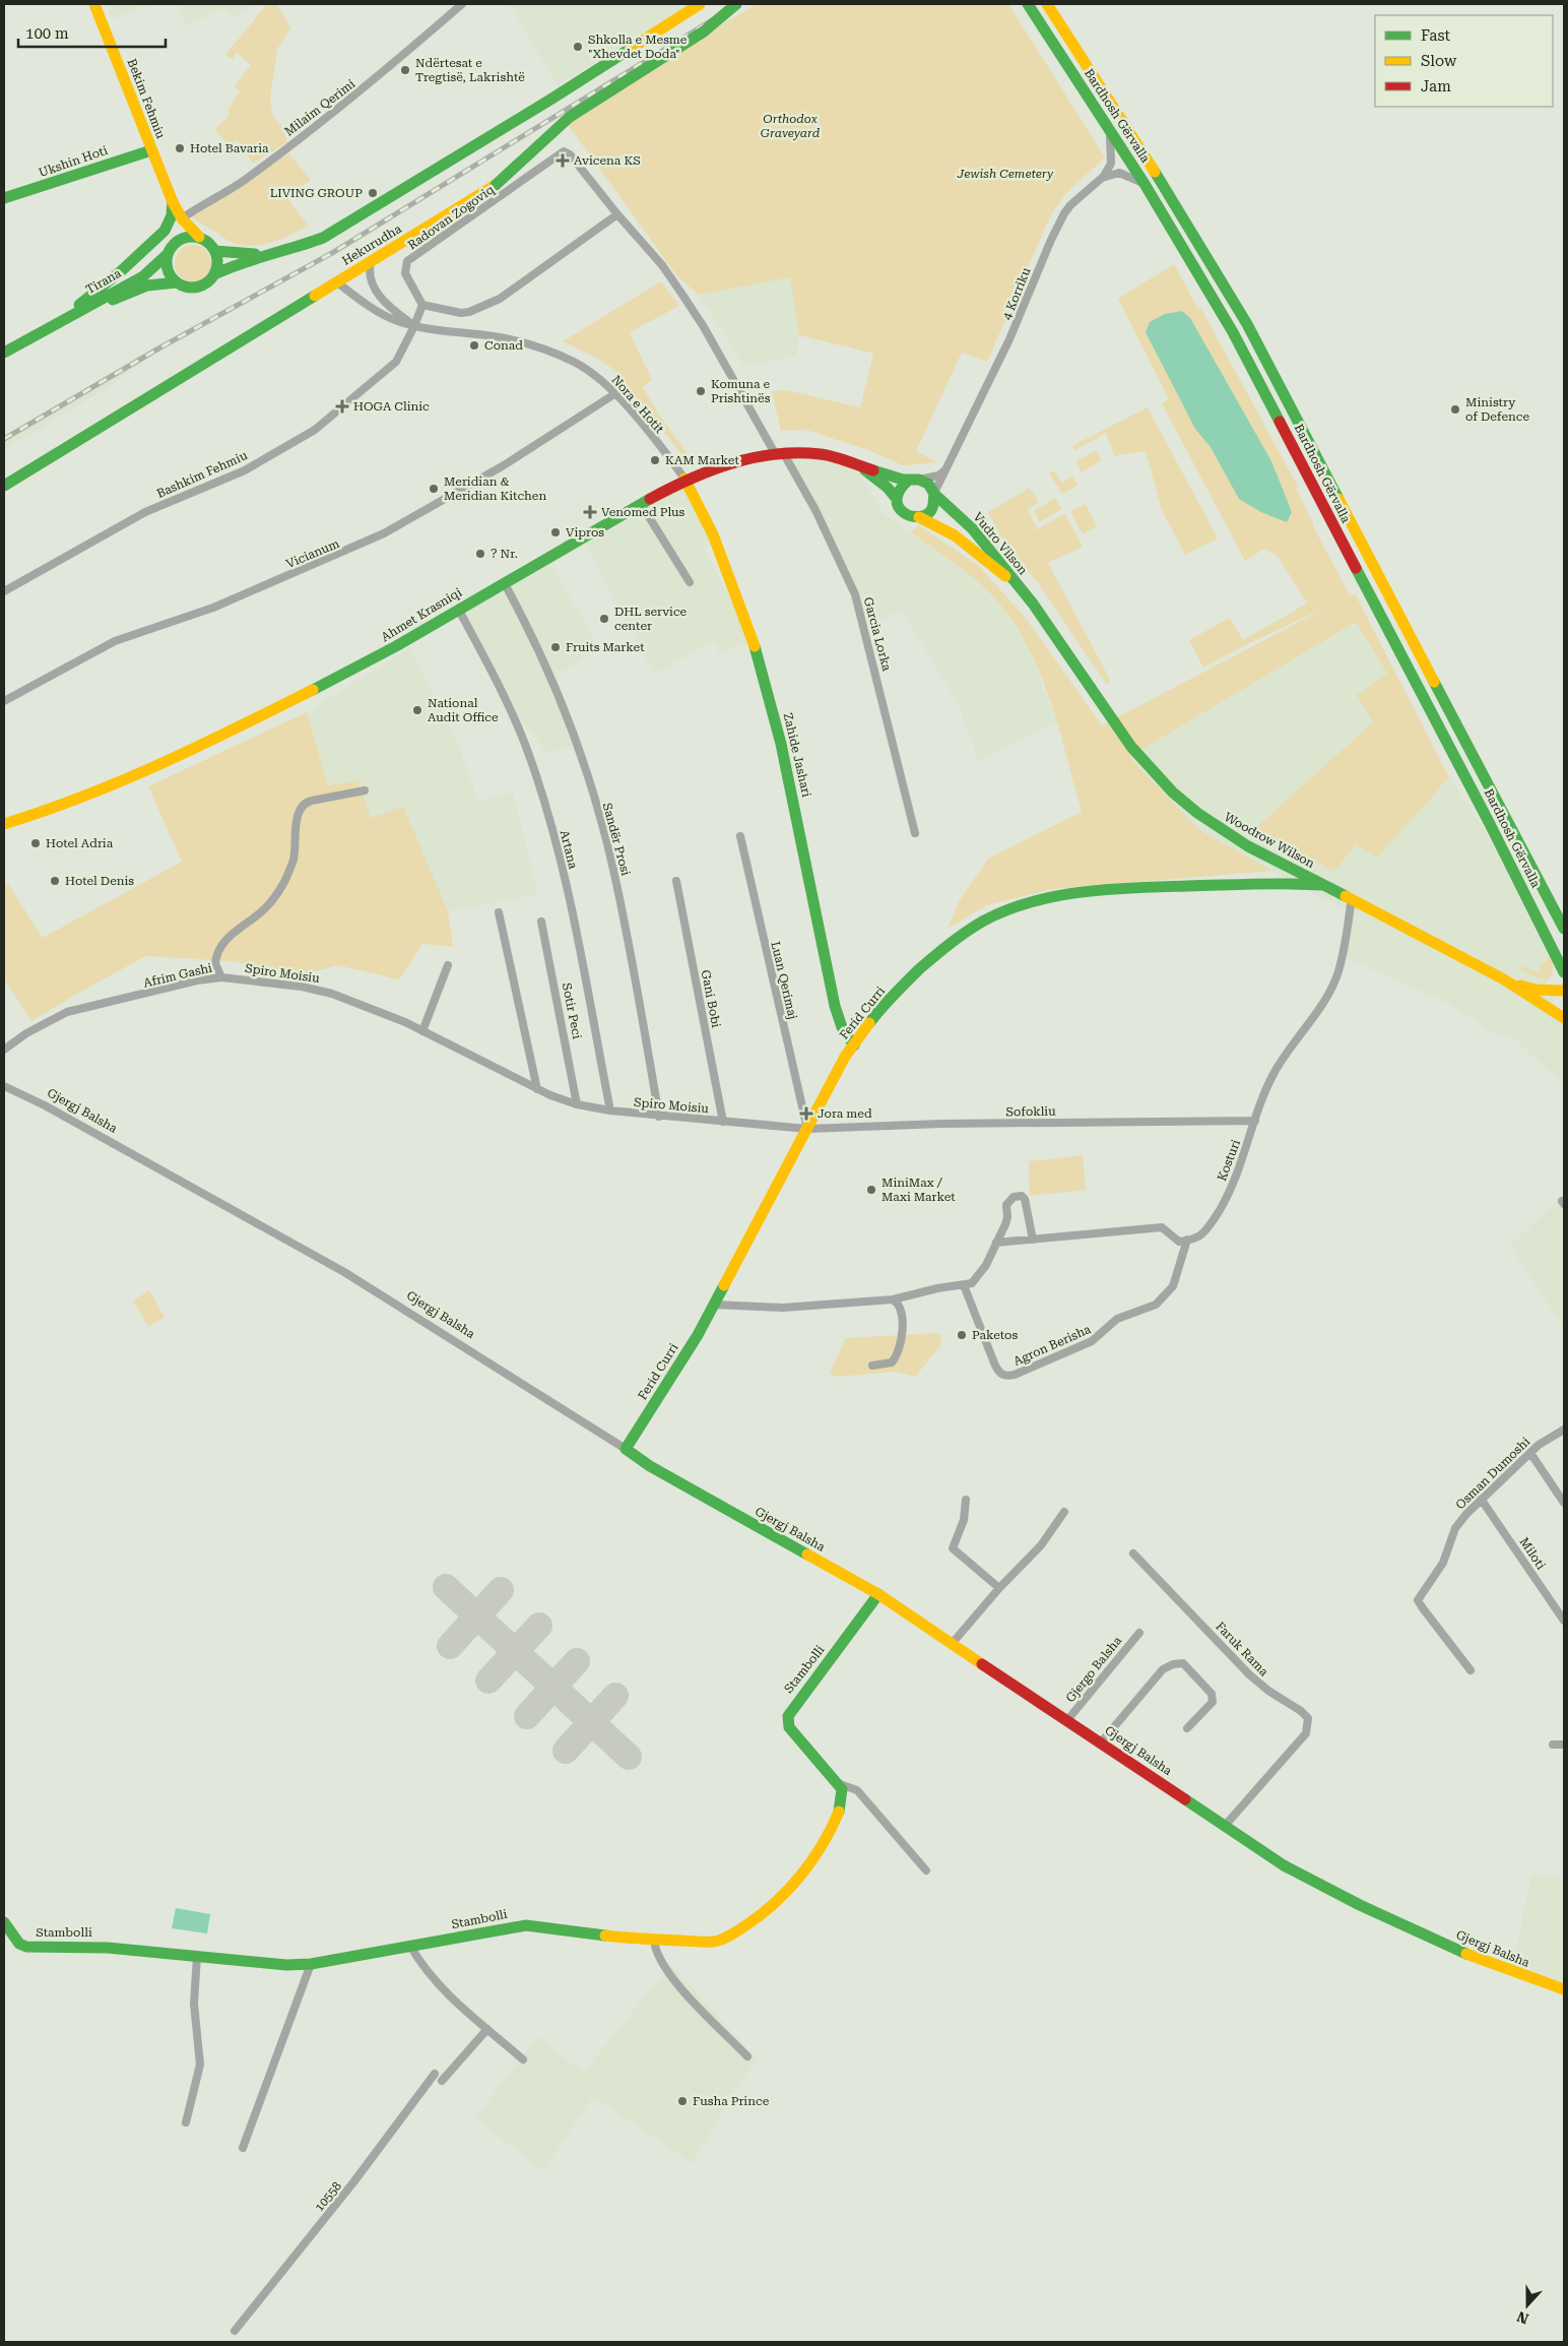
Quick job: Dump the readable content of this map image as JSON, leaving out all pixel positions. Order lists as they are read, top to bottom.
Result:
{
  "streets": {
    "main road": [
      "Bekim Fehmiu",
      "Bardhosh Gërvalla",
      "Ukshin Hoti",
      "Hekurudha",
      "Tirana",
      "Vudro Vilson",
      "Ahmet Krasniqi",
      "Zahide Jashari",
      "Woodrow Wilson",
      "Ferid Curri",
      "Gjergj Balsha",
      "Stambolli"
    ],
    "street": [
      "Milaim Qerimi",
      "Radovan Zogoviq",
      "4 Korriku",
      "Nora e Hotit",
      "Bashkim Fehmiu",
      "Vicianum",
      "Garcia Lorka",
      "Sandër Prosi",
      "Artana",
      "Spiro Moisiu",
      "Afrim Gashi",
      "Luan Qerimaj",
      "Gani Bobi",
      "Sotir Peci",
      "Sofokliu",
      "Kosturi",
      "Agron Berisha",
      "Osman Dumoshi",
      "Miloti",
      "Faruk Rama",
      "Gjergo Balsha",
      "10558"
    ]
  },
  "crossings": [
    ["Bekim Fehmiu", "Milaim Qerimi"],
    ["Bekim Fehmiu", "Ukshin Hoti"],
    ["Bekim Fehmiu", "Tirana"],
    ["Radovan Zogoviq", "Bashkim Fehmiu"],
    ["Radovan Zogoviq", "Ahmet Krasniqi"],
    ["Radovan Zogoviq", "Garcia Lorka"],
    ["Hekurudha", "Nora e Hotit"],
    ["4 Korriku", "Vudro Vilson"],
    ["4 Korriku", "Ahmet Krasniqi"],
    ["Nora e Hotit", "Bashkim Fehmiu"],
    ["Nora e Hotit", "Vicianum"],
    ["Nora e Hotit", "Ahmet Krasniqi"],
    ["Nora e Hotit", "Zahide Jashari"],
    ["Vudro Vilson", "Ahmet Krasniqi"],
    ["Vudro Vilson", "Woodrow Wilson"],
    ["Ahmet Krasniqi", "Garcia Lorka"],
    ["Ahmet Krasniqi", "Zahide Jashari"],
    ["Ahmet Krasniqi", "Sandër Prosi"],
    ["Ahmet Krasniqi", "Artana"],
    ["Zahide Jashari", "Ferid Curri"],
    ["Sandër Prosi", "Spiro Moisiu"],
    ["Woodrow Wilson", "Ferid Curri"],
    ["Woodrow Wilson", "Kosturi"],
    ["Artana", "Spiro Moisiu"],
    ["Spiro Moisiu", "Afrim Gashi"],
    ["Spiro Moisiu", "Luan Qerimaj"],
    ["Spiro Moisiu", "Gani Bobi"],
    ["Spiro Moisiu", "Sotir Peci"],
    ["Spiro Moisiu", "Ferid Curri"],
    ["Spiro Moisiu", "Sofokliu"],
    ["Luan Qerimaj", "Ferid Curri"],
    ["Luan Qerimaj", "Sofokliu"],
    ["Ferid Curri", "Gjergj Balsha"],
    ["Ferid Curri", "Sofokliu"],
    ["Gjergj Balsha", "Faruk Rama"],
    ["Gjergj Balsha", "Stambolli"],
    ["Gjergj Balsha", "Gjergo Balsha"],
    ["Sofokliu", "Kosturi"],
    ["Kosturi", "Agron Berisha"],
    ["Osman Dumoshi", "Miloti"]
  ],
  "parks": ["Orthodox Graveyard", "Jewish Cemetery"],
  "places": {
    "other": [
      "Shkolla e Mesme \"Xhevdet Doda\"",
      "Ndërtesat e Tregtisë, Lakrishtë",
      "Hotel Bavaria",
      "LIVING GROUP",
      "Conad",
      "Komuna e Prishtinës",
      "Ministry of Defence",
      "KAM Market",
      "Meridian & Meridian Kitchen",
      "Vipros",
      "? Nr.",
      "DHL service center",
      "Fruits Market",
      "National Audit Office",
      "Hotel Adria",
      "Hotel Denis",
      "MiniMax / Maxi Market",
      "Paketos",
      "Fusha Prince"
    ],
    "health": [
      "Avicena KS",
      "HOGA Clinic",
      "Venomed Plus",
      "Jora med"
    ]
  },
  "legend": ["Fast", "Slow", "Jam"],
  "scale_bar": "100 m",
  "north": "bottom"
}
